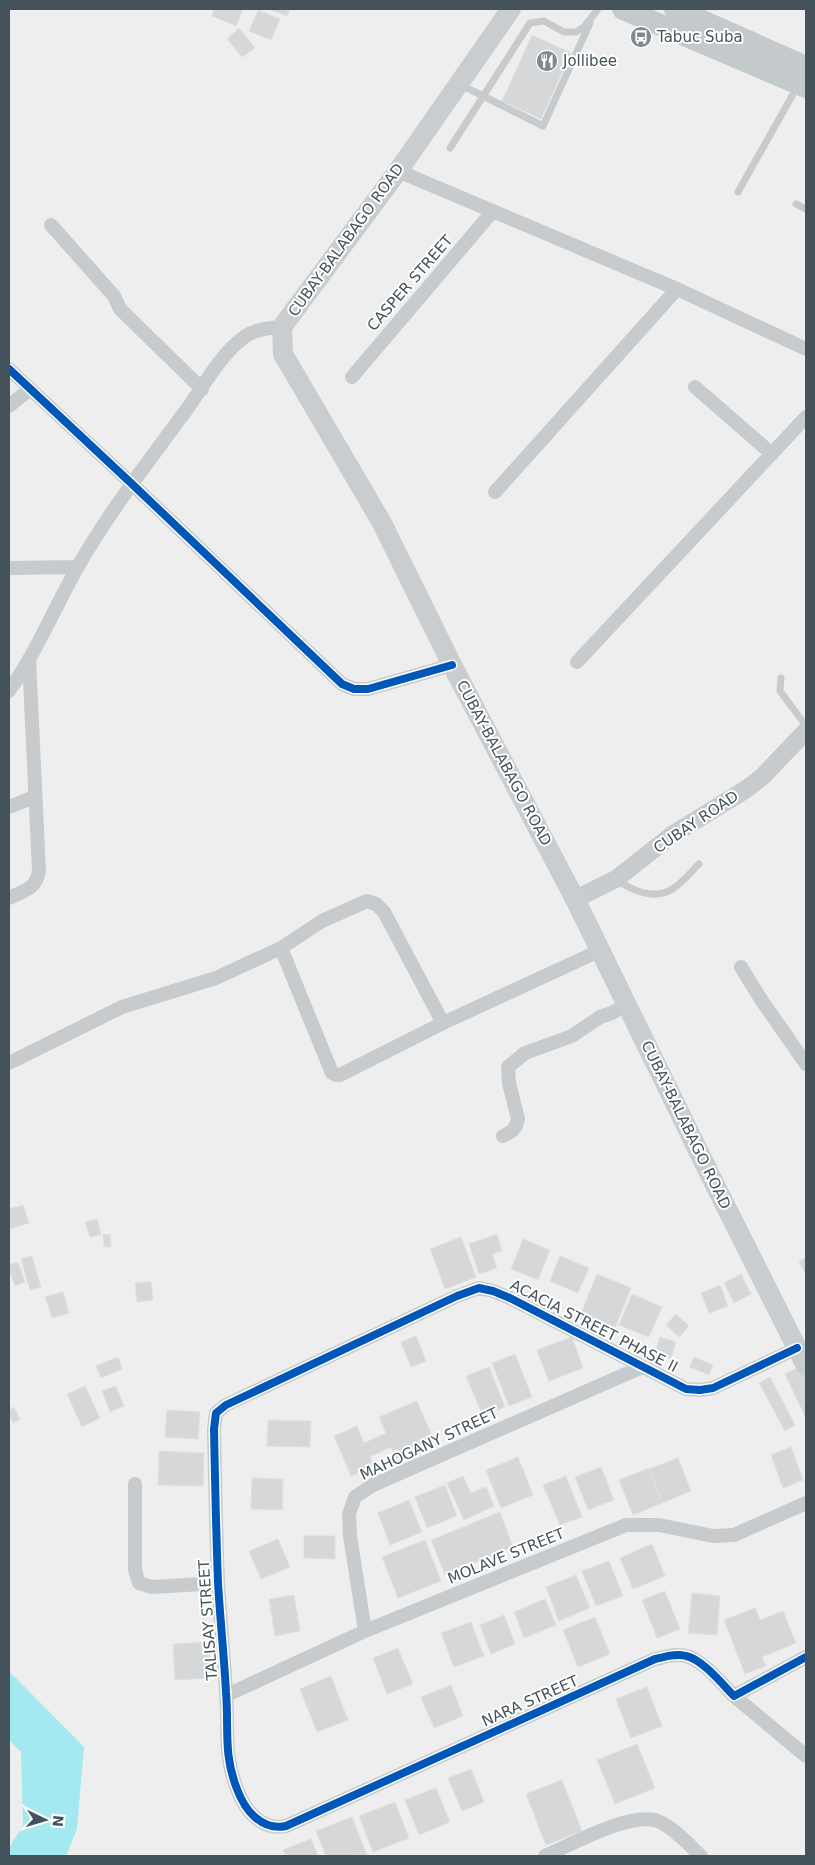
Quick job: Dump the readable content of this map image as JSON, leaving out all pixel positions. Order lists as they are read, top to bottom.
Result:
{
  "streets": {
    "main road": ["CUBAY-BALABAGO ROAD"],
    "street": [
      "CASPER STREET",
      "CUBAY ROAD",
      "ACACIA STREET PHASE II",
      "MAHOGANY STREET",
      "MOLAVE STREET",
      "TALISAY STREET",
      "NARA STREET"
    ]
  },
  "crossings": [
    ["CUBAY-BALABAGO ROAD", "CUBAY ROAD"],
    ["CUBAY-BALABAGO ROAD", "ACACIA STREET PHASE II"],
    ["ACACIA STREET PHASE II", "MAHOGANY STREET"],
    ["ACACIA STREET PHASE II", "TALISAY STREET"],
    ["MAHOGANY STREET", "MOLAVE STREET"],
    ["MOLAVE STREET", "TALISAY STREET"],
    ["TALISAY STREET", "NARA STREET"]
  ],
  "places": {
    "bus stop": ["Tabuc Suba"],
    "restaurant": ["Jollibee"]
  },
  "north": "right"
}
